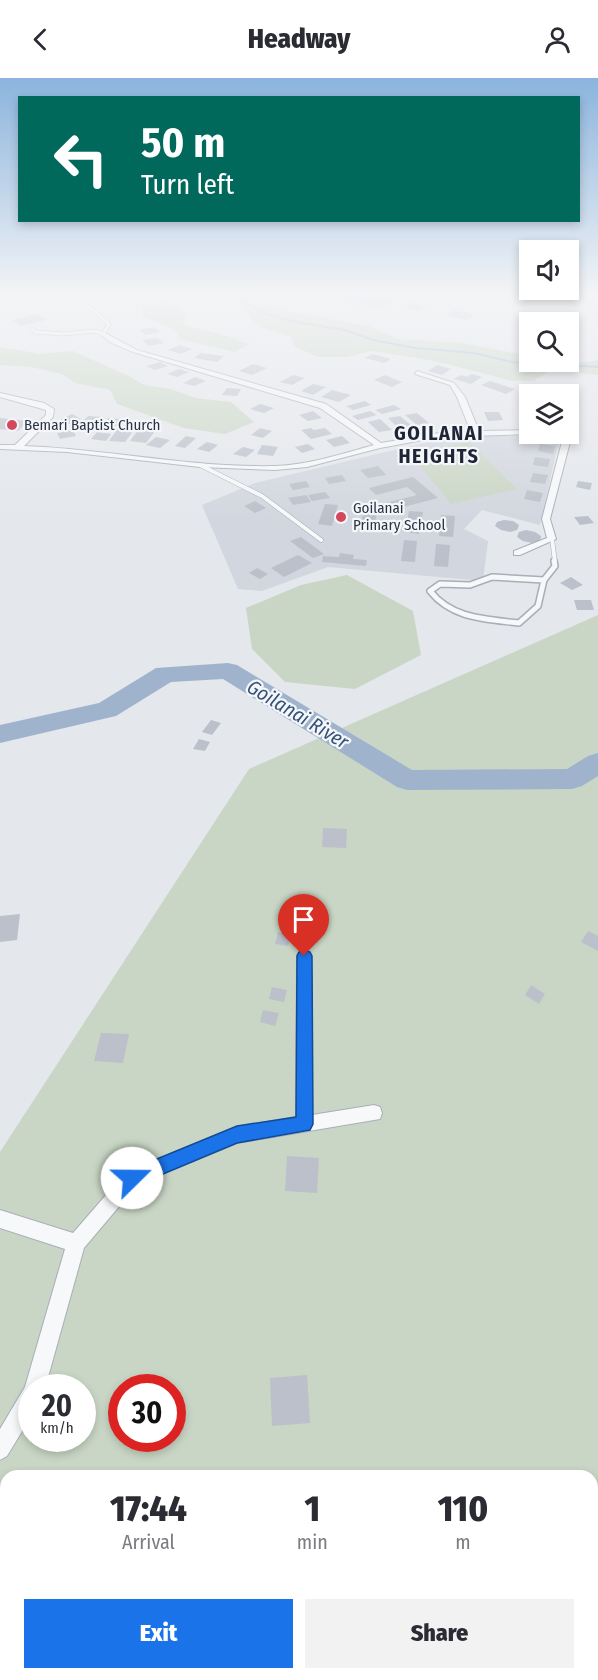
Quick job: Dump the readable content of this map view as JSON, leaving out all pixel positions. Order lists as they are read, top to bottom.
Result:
{
  "districts": ["GOILANAI HEIGHTS"],
  "water": ["Goilanai River"],
  "places": ["Bemari Baptist Church", "Goilanai Primary School"],
  "page": {
    "header": "Headway",
    "turn": ["50 m", "Turn left"],
    "speed": "20 km/h",
    "limit": "30",
    "eta": [
      "17:44",
      "Arrival",
      "1",
      "min",
      "110",
      "m"
    ],
    "buttons": ["Exit", "Share"]
  }
}
